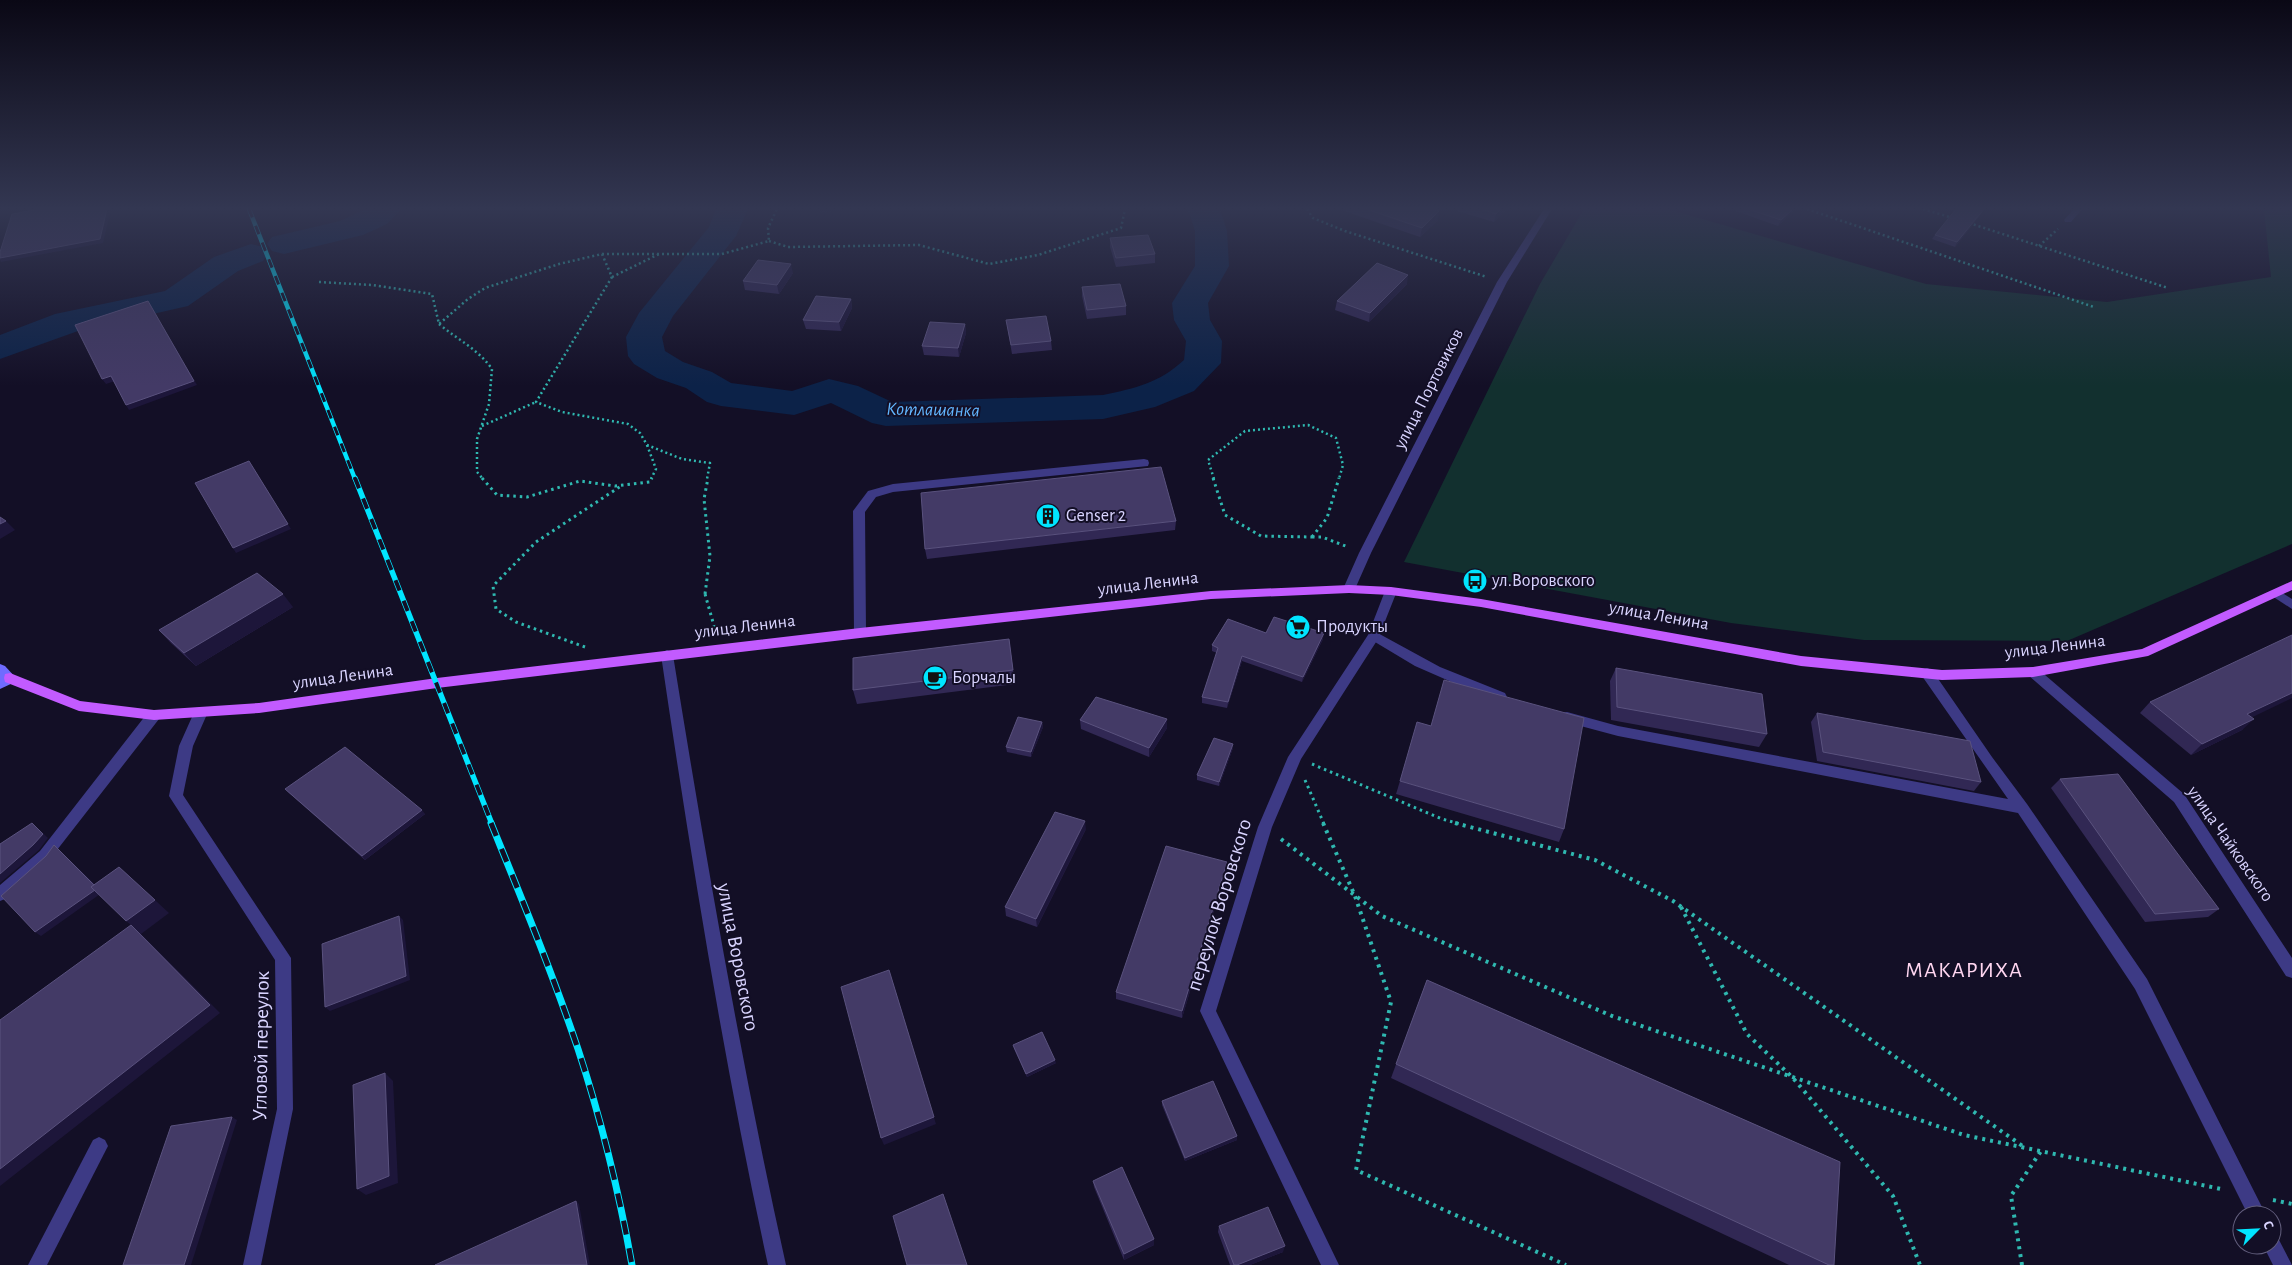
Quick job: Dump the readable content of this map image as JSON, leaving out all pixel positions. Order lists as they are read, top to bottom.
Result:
{
  "streets": {
    "main road": ["улица Ленина"],
    "street": [
      "улица Портовиков",
      "улица Чайковского",
      "переулок Воровского",
      "улица Воровского",
      "Угловой переулок"
    ]
  },
  "crossings": [
    ["улица Портовиков", "улица Ленина"],
    ["улица Ленина", "улица Чайковского"],
    ["улица Ленина", "переулок Воровского"],
    ["улица Ленина", "улица Воровского"],
    ["улица Ленина", "Угловой переулок"]
  ],
  "districts": ["МАКАРИХА"],
  "water": ["Котлашанка"],
  "places": {
    "building": ["Genser 2"],
    "bus stop": ["ул.Воровского"],
    "supermarket": ["Продукты"],
    "cafe": ["Борчалы"]
  },
  "north": "top right"
}
